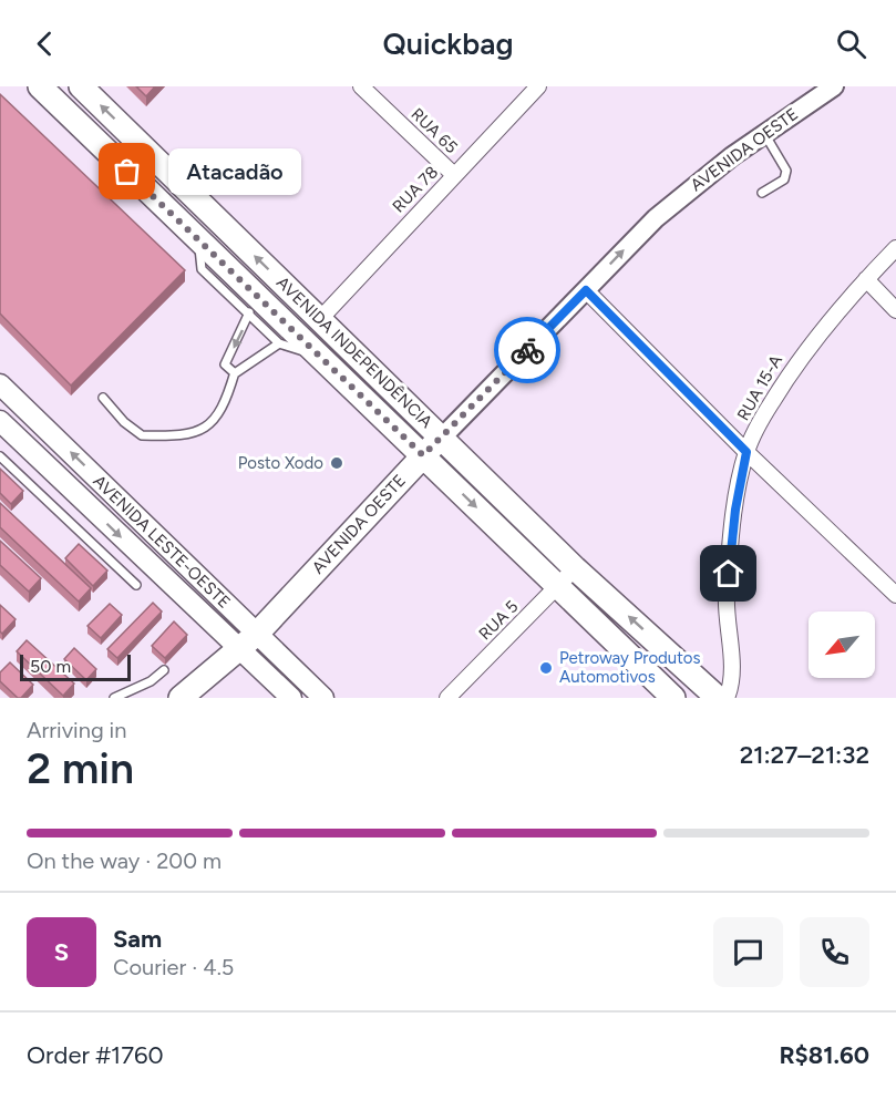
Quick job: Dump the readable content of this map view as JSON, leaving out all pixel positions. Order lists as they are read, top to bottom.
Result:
{
  "streets": {
    "main road": ["AVENIDA OESTE", "AVENIDA INDEPENDÊNCIA", "AVENIDA LESTE-OESTE"],
    "street": [
      "RUA 65",
      "RUA 78",
      "RUA 15-A",
      "RUA 5"
    ]
  },
  "crossings": [
    ["RUA 65", "RUA 78"],
    ["AVENIDA OESTE", "AVENIDA INDEPENDÊNCIA"],
    ["AVENIDA OESTE", "AVENIDA LESTE-OESTE"],
    ["RUA 78", "AVENIDA INDEPENDÊNCIA"],
    ["AVENIDA INDEPENDÊNCIA", "RUA 5"]
  ],
  "places": ["Atacadão", "Posto Xodo", "Petroway Produtos Automotivos"],
  "scale_bar": "50 m",
  "north": "bottom left",
  "page": {
    "header": "Quickbag",
    "bubble": "Atacadão",
    "scale": "50 m",
    "heading": ["2 min", "Arriving in", "21:27–21:32"],
    "panel": [
      "Sam",
      "Courier · 4.5",
      "Order #1760",
      "R$81.60"
    ],
    "bar": "On the way · 200 m",
    "round": "S"
  }
}
